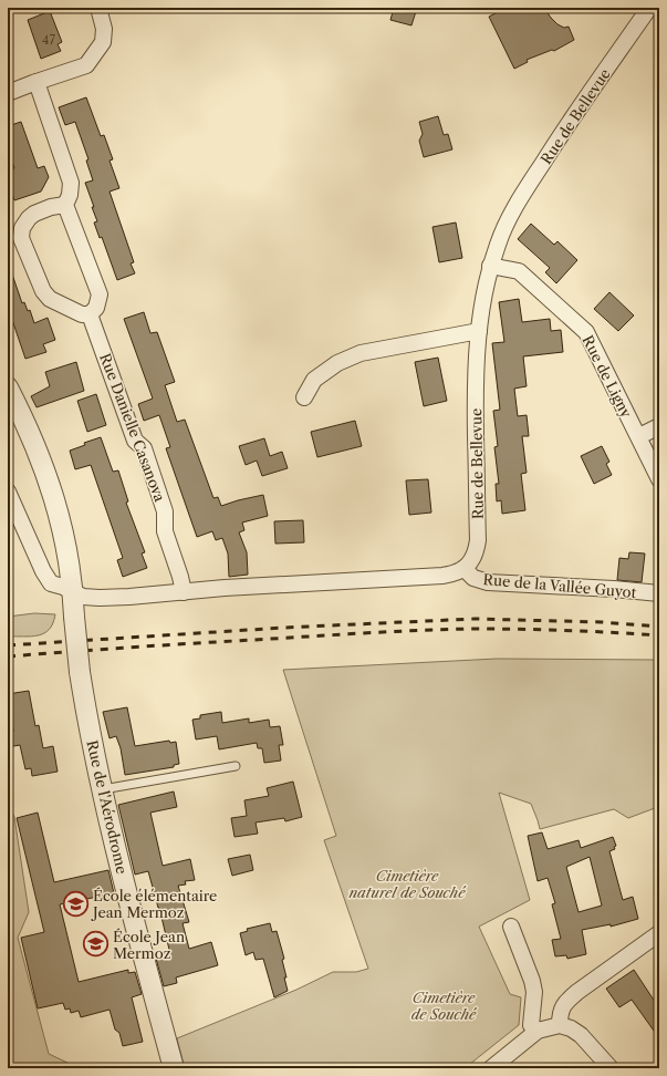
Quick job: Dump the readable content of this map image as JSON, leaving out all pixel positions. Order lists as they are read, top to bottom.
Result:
{
  "streets": {
    "street": [
      "Rue de Bellevue",
      "Rue de Ligny",
      "Rue Danielle Casanova",
      "Rue de la Vallée Guyot",
      "Rue de l'Aérodrome"
    ]
  },
  "crossings": [
    ["Rue de Bellevue", "Rue de Ligny"],
    ["Rue de Bellevue", "Rue de la Vallée Guyot"]
  ],
  "parks": ["Cimetière naturel de Souché", "Cimetière de Souché"],
  "places": {
    "school or university": ["École élémentaire Jean Mermoz", "École Jean Mermoz"]
  },
  "house_numbers": ["47"]
}
